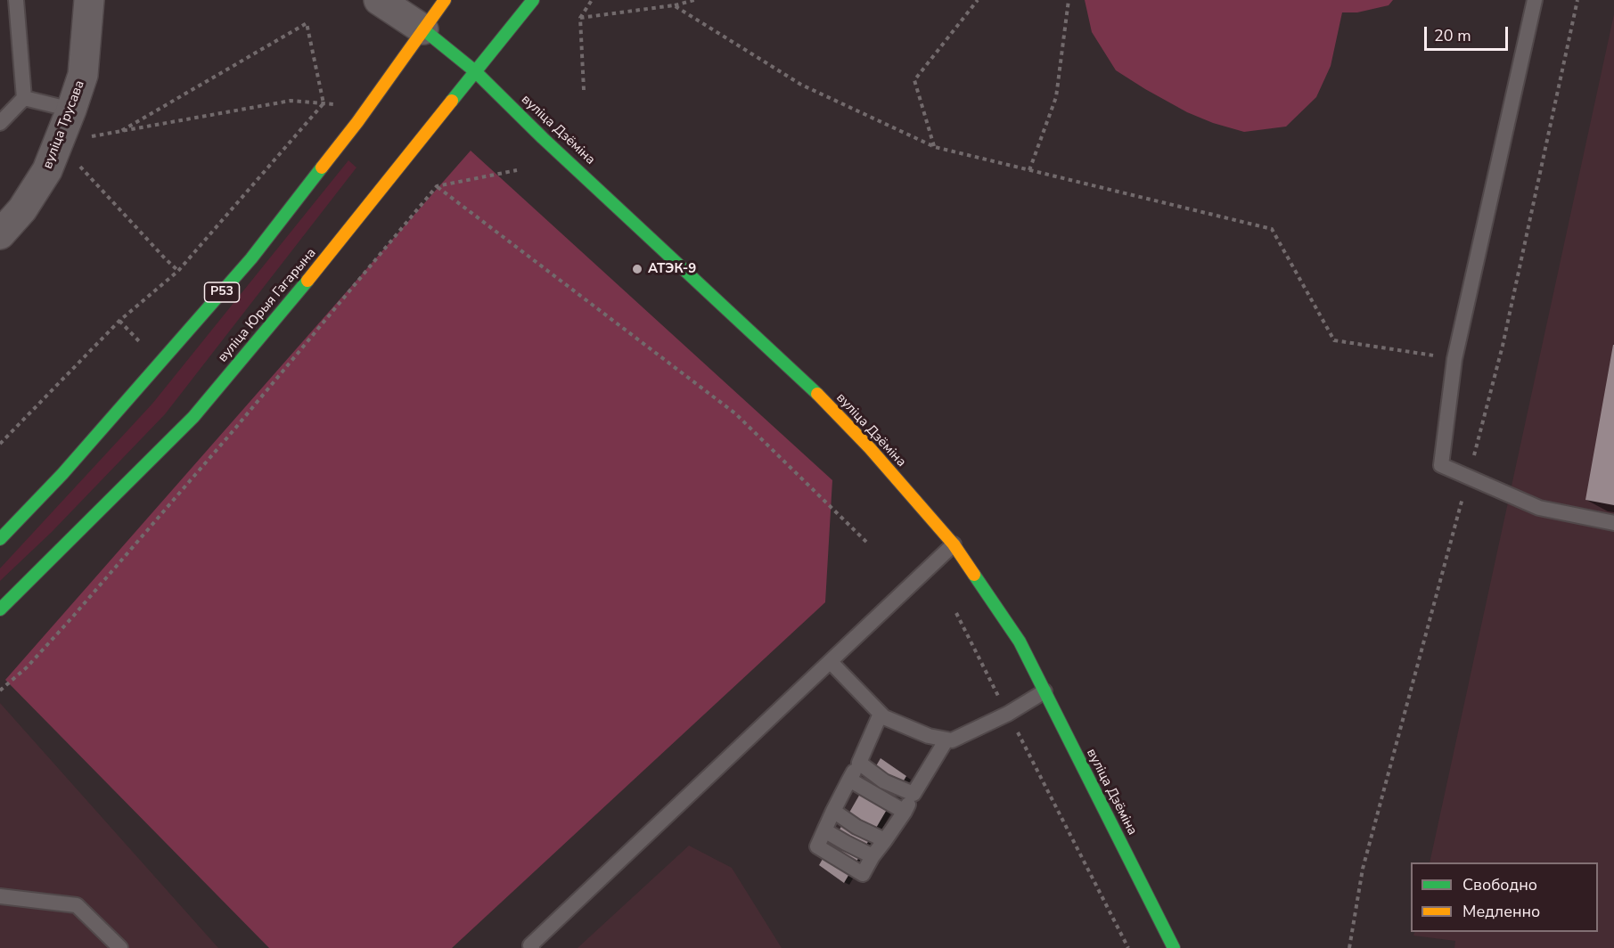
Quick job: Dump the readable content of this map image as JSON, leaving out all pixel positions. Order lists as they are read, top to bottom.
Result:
{
  "streets": {
    "main road": ["вуліца Дзёміна", "Р53", "вуліца Юрыя Гагарына"],
    "street": ["вуліца Трусава"]
  },
  "crossings": [
    ["вуліца Дзёміна", "Р53"],
    ["вуліца Дзёміна", "вуліца Юрыя Гагарына"]
  ],
  "places": ["АТЭК-9"],
  "legend": ["Свободно", "Медленно"],
  "scale_bar": "20 m"
}
